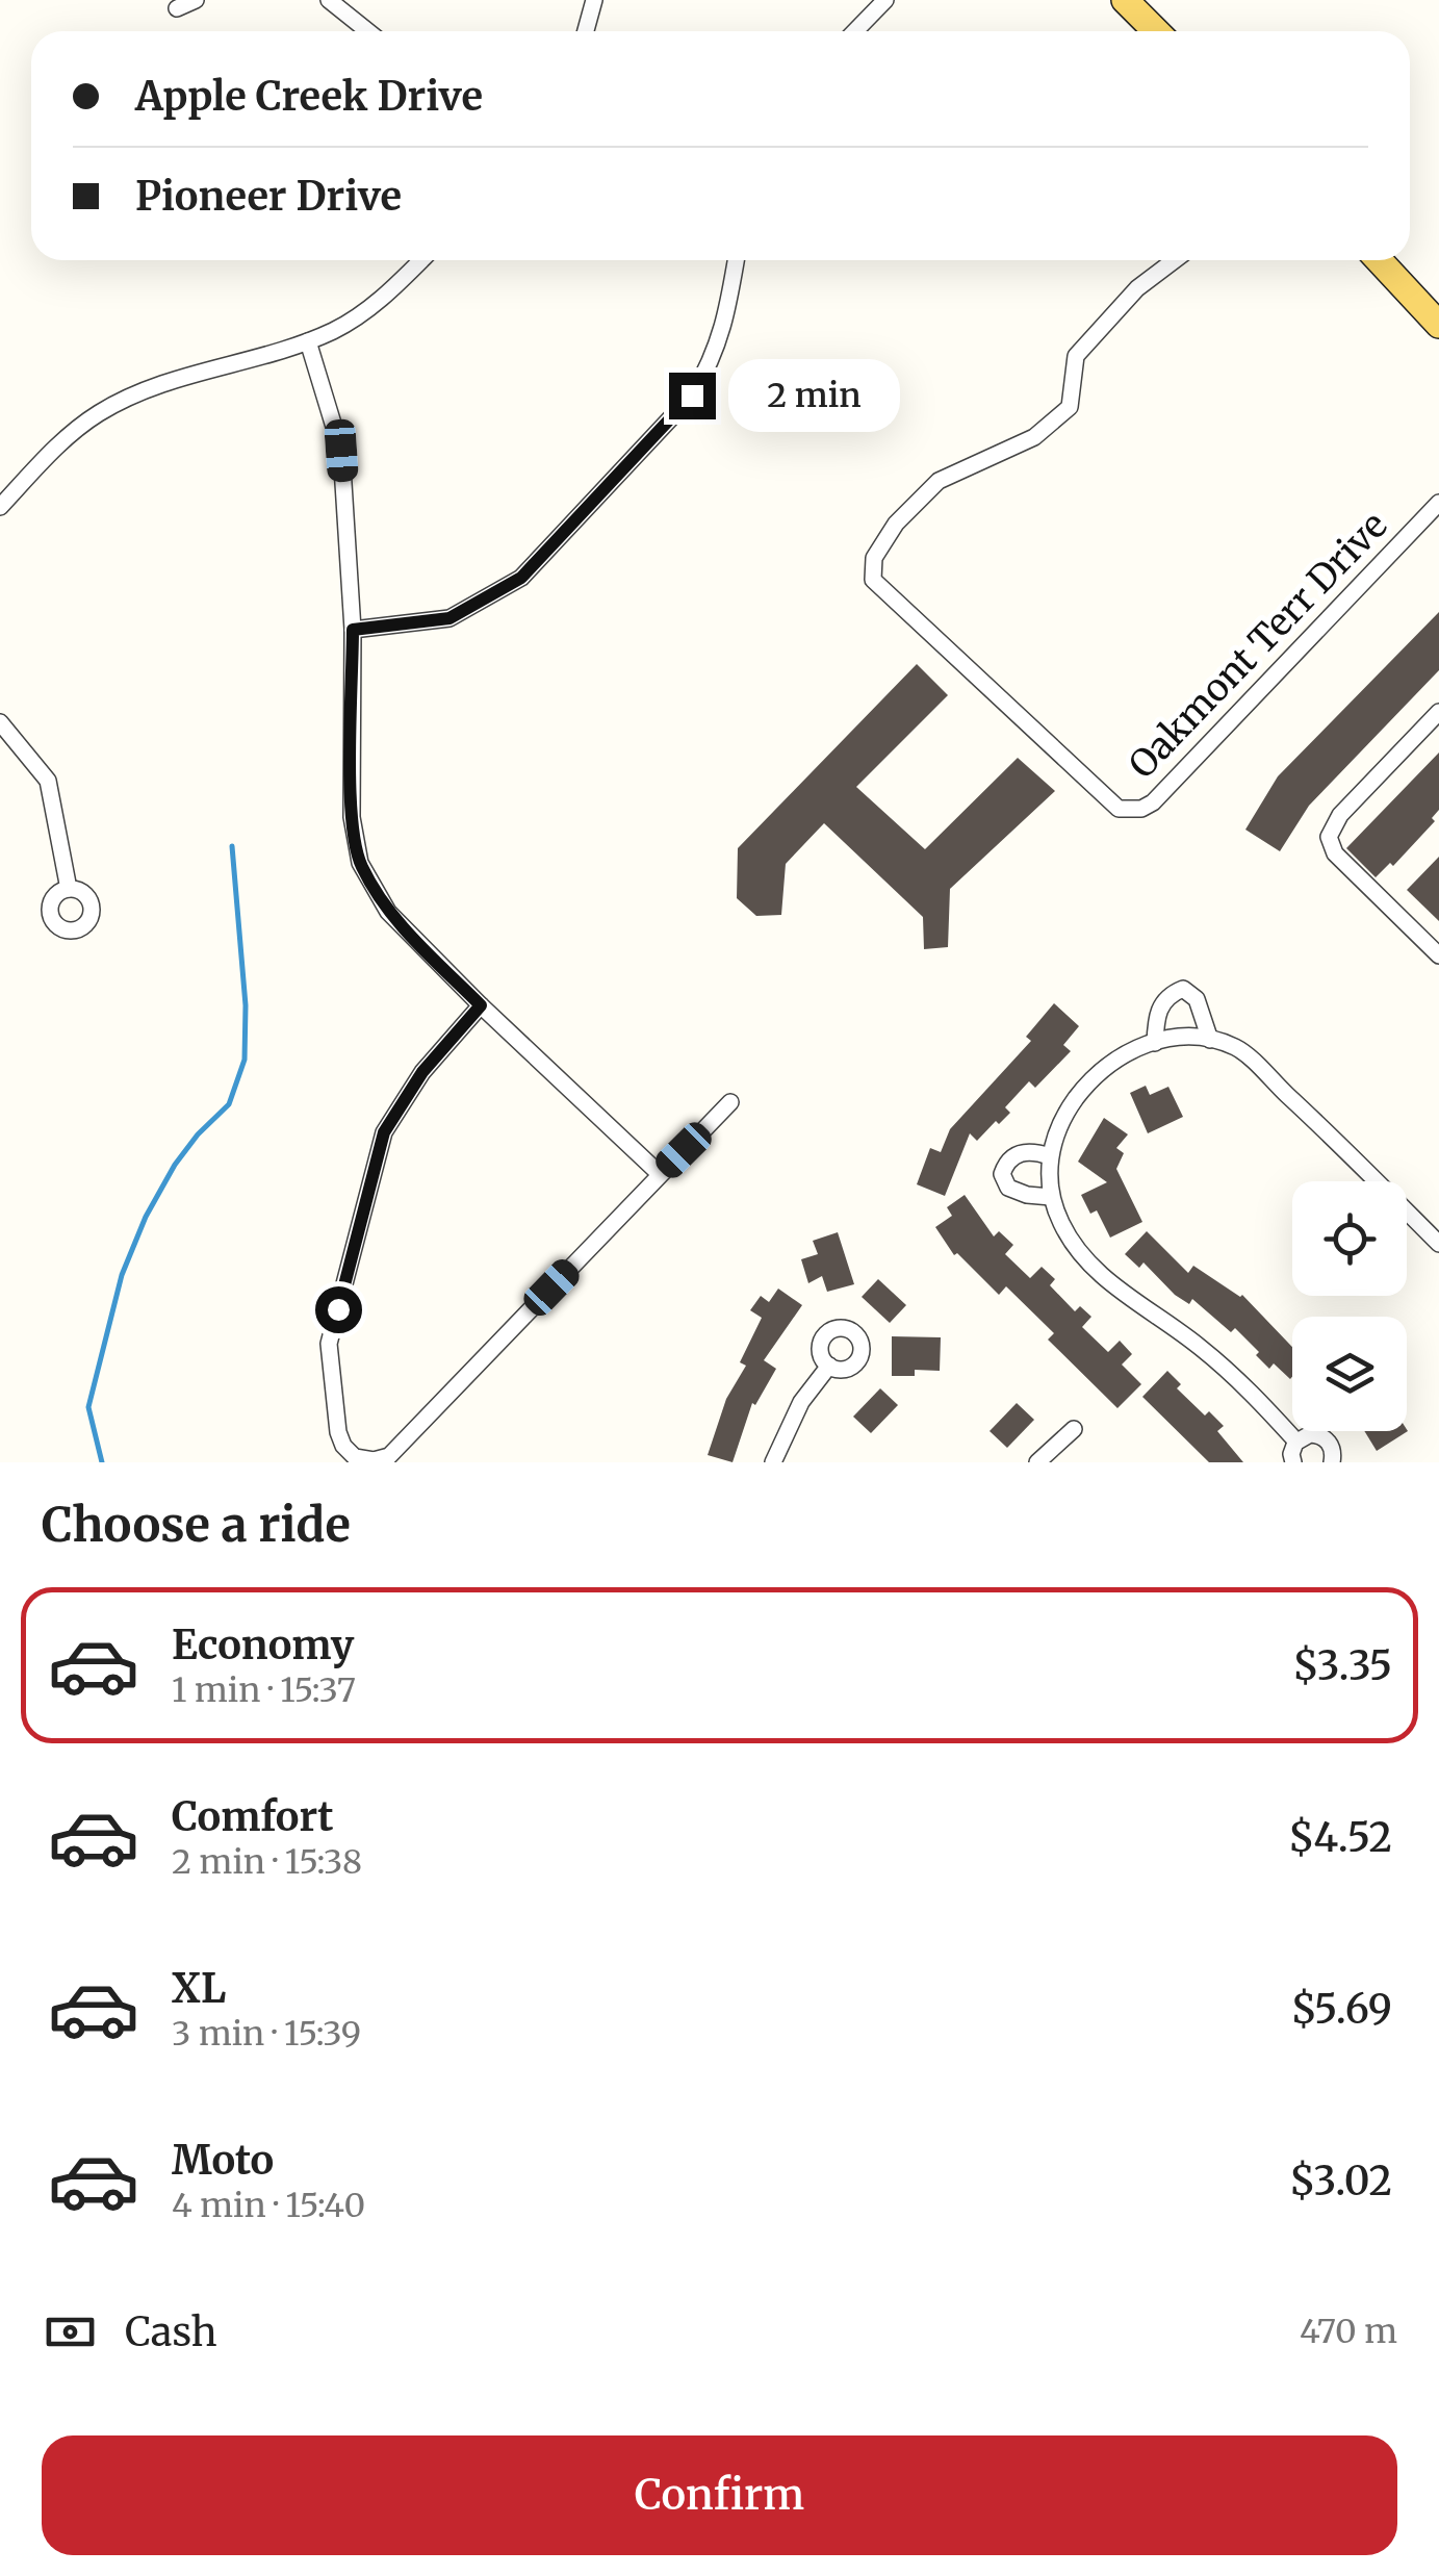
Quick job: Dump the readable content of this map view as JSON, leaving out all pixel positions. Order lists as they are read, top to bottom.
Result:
{
  "streets": {
    "street": ["Oakmont Terr Drive"]
  },
  "page": {
    "banner": ["Apple Creek Drive", "Pioneer Drive"],
    "bubble": "2 min",
    "heading": "Choose a ride",
    "list": [
      {
        "name": "Economy",
        "note": "1 min · 15:37",
        "value": "$3.35"
      },
      {
        "name": "Comfort",
        "note": "2 min · 15:38",
        "value": "$4.52"
      },
      {
        "name": "XL",
        "note": "3 min · 15:39",
        "value": "$5.69"
      },
      {
        "name": "Moto",
        "note": "4 min · 15:40",
        "value": "$3.02"
      }
    ],
    "pay": ["Cash", "470 m"],
    "buttons": "Confirm"
  }
}
